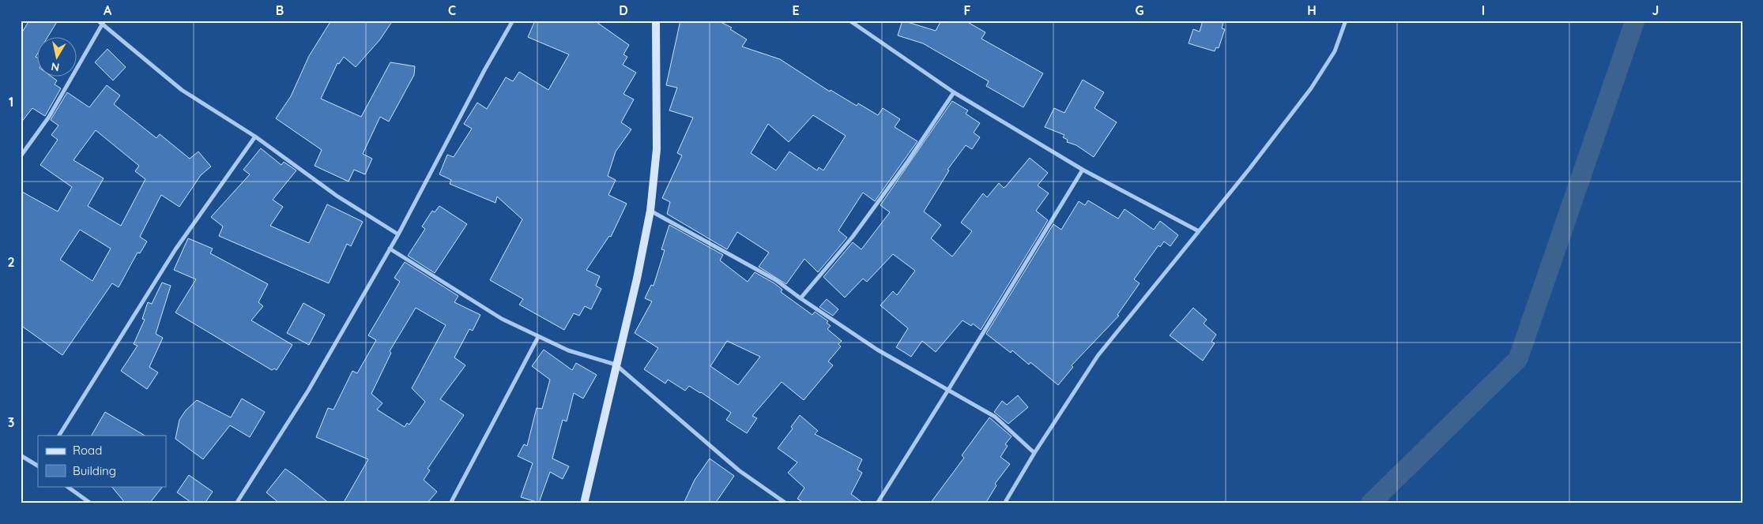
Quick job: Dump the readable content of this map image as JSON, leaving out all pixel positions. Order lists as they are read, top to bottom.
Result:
{
  "legend": ["Road", "Building"],
  "north": "bottom",
  "grid": {
    "columns": [
      "A",
      "B",
      "C",
      "D",
      "E",
      "F",
      "G",
      "H",
      "I",
      "J"
    ],
    "rows": ["1", "2", "3"]
  }
}
